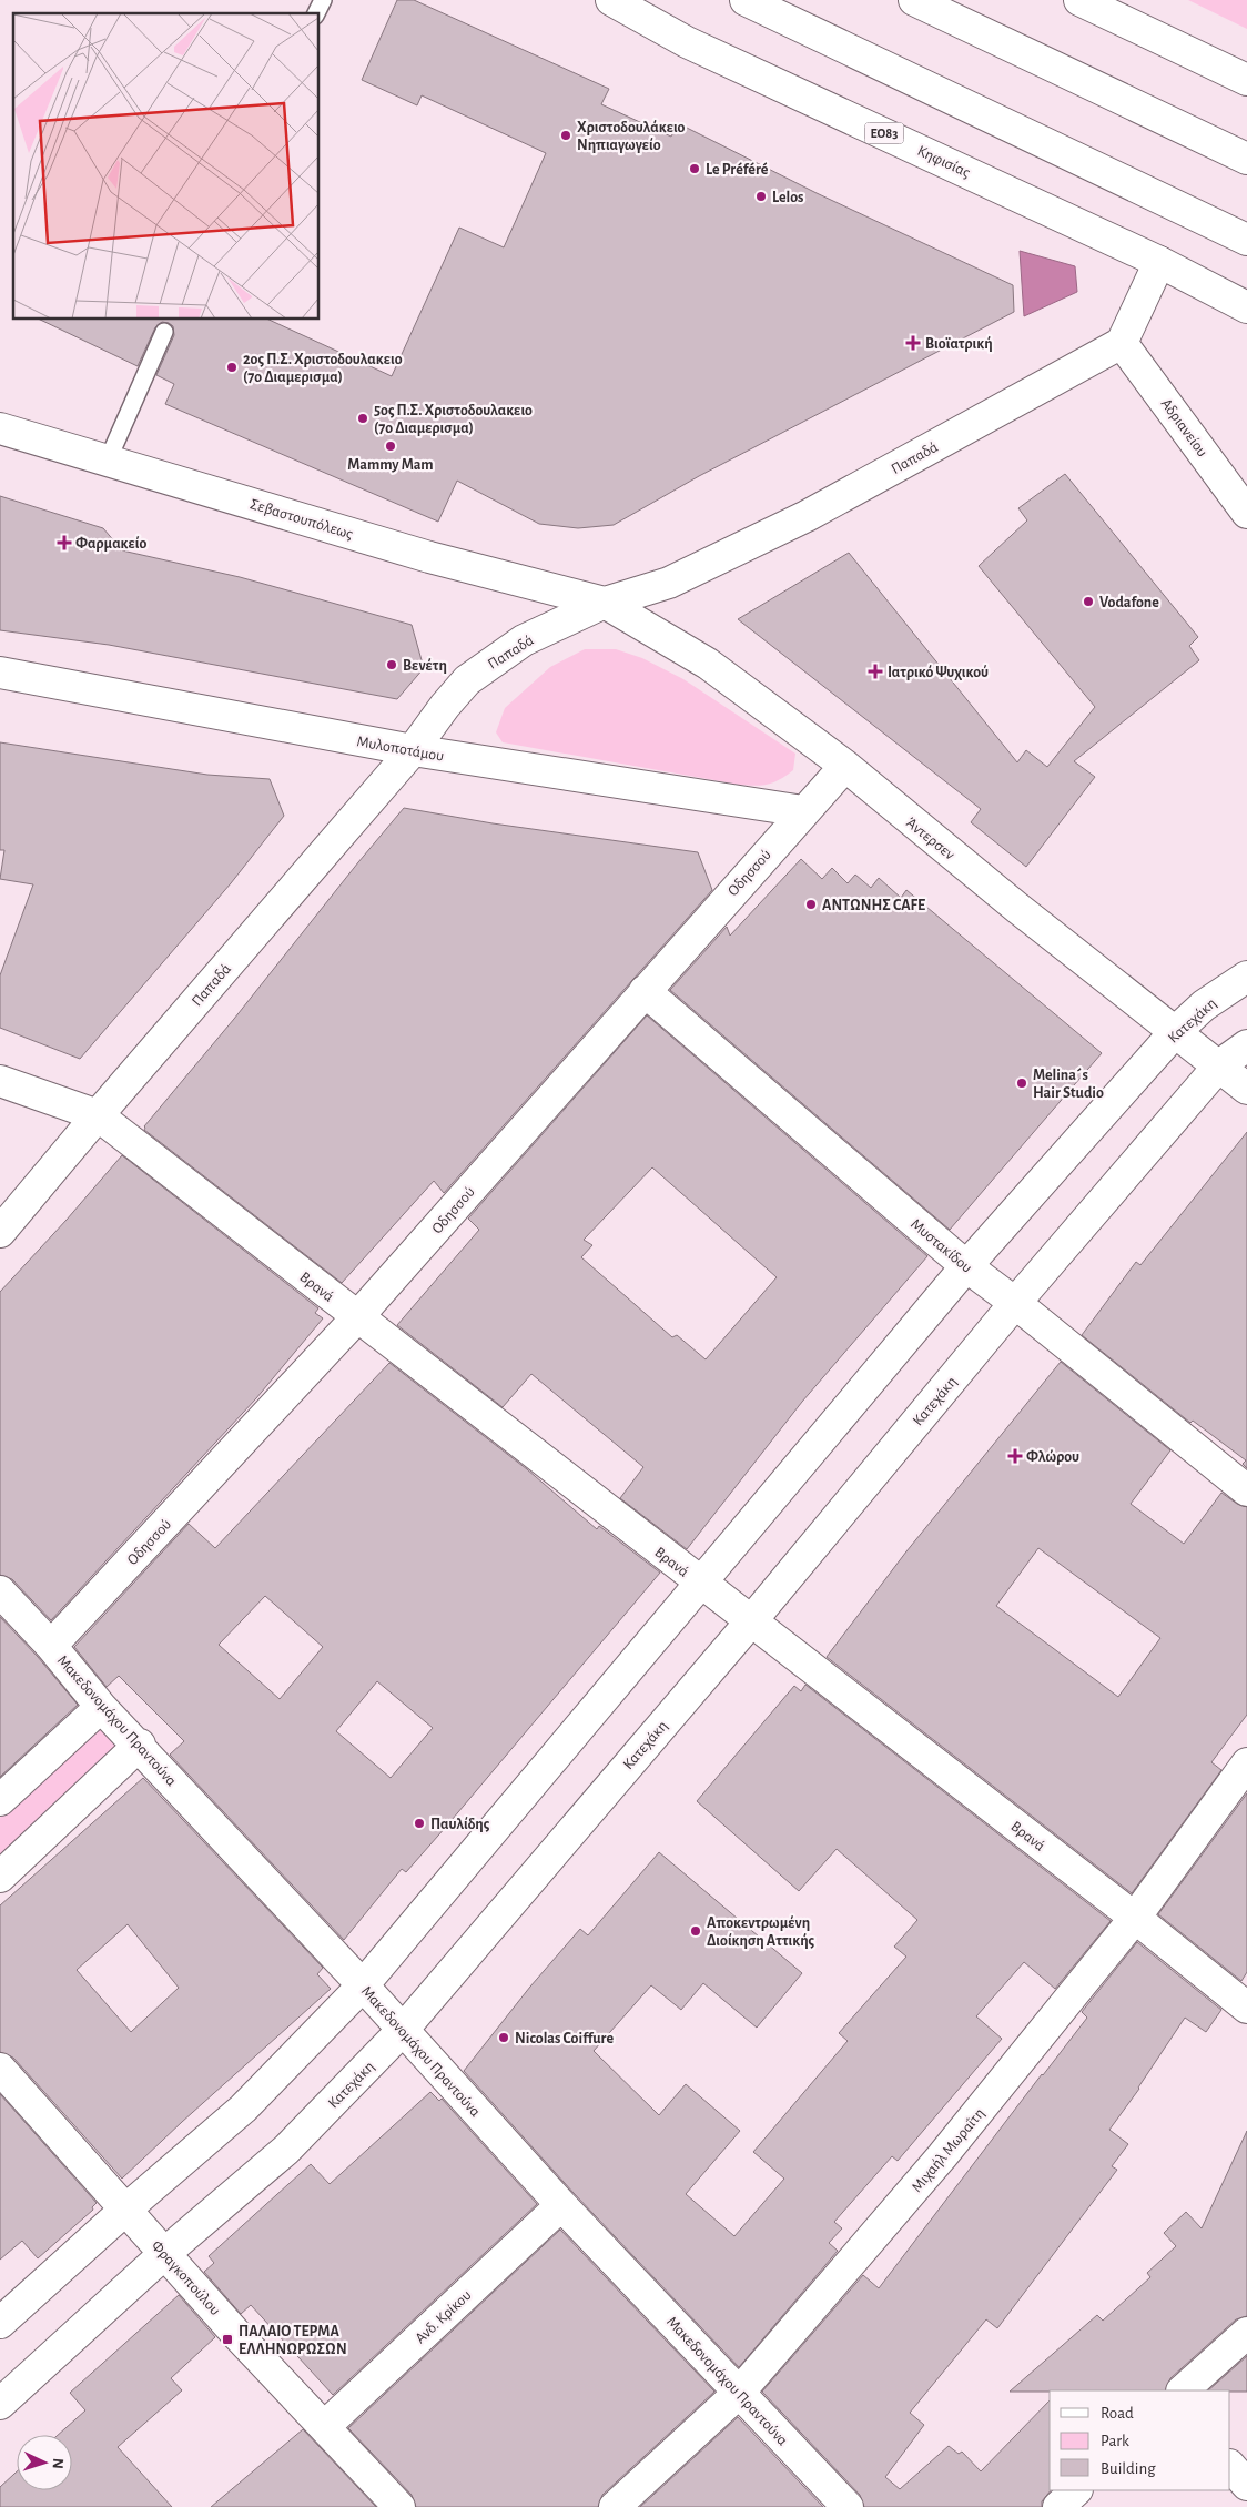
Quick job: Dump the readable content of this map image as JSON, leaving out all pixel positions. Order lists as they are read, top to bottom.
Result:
{
  "streets": {
    "street": [
      "ΕΟ83",
      "Κηφισίας",
      "Αδριανείου",
      "Παπαδά",
      "Σεβαστουπόλεως",
      "Μυλοποτάμου",
      "Άντερσεν",
      "Οδησσού",
      "Κατεχάκη",
      "Μυστακίδου",
      "Βρανά",
      "Μακεδονομάχου Πραντούνα",
      "Μιχαήλ Μωραΐτη",
      "Φραγκοπούλου",
      "Ανδ. Κρίκου"
    ]
  },
  "crossings": [
    ["Αδριανείου", "Παπαδά"],
    ["Παπαδά", "Σεβαστουπόλεως"],
    ["Παπαδά", "Μυλοποτάμου"],
    ["Παπαδά", "Άντερσεν"],
    ["Παπαδά", "Βρανά"],
    ["Σεβαστουπόλεως", "Άντερσεν"],
    ["Μυλοποτάμου", "Οδησσού"],
    ["Άντερσεν", "Οδησσού"],
    ["Άντερσεν", "Κατεχάκη"],
    ["Οδησσού", "Μυστακίδου"],
    ["Οδησσού", "Βρανά"],
    ["Οδησσού", "Μακεδονομάχου Πραντούνα"],
    ["Κατεχάκη", "Μυστακίδου"],
    ["Κατεχάκη", "Βρανά"],
    ["Κατεχάκη", "Μακεδονομάχου Πραντούνα"],
    ["Κατεχάκη", "Φραγκοπούλου"],
    ["Βρανά", "Μιχαήλ Μωραΐτη"],
    ["Μακεδονομάχου Πραντούνα", "Μιχαήλ Μωραΐτη"],
    ["Μακεδονομάχου Πραντούνα", "Ανδ. Κρίκου"],
    ["Φραγκοπούλου", "Ανδ. Κρίκου"]
  ],
  "places": {
    "other": [
      "Χριστοδουλάκειο Νηπιαγωγείο",
      "Le Préféré",
      "Lelos",
      "2ος Π.Σ. Χριστοδουλακειο (7ο Διαμερισμα)",
      "5ος Π.Σ. Χριστοδουλακειο (7ο Διαμερισμα)",
      "Mammy Mam",
      "Vodafone",
      "Βενέτη",
      "ΑΝΤΩΝΗΣ CAFE",
      "Melina´s Hair Studio",
      "Παυλίδης",
      "Αποκεντρωμένη Διοίκηση Αττικής",
      "Nicolas Coiffure"
    ],
    "health": [
      "Βιοϊατρική",
      "Φαρμακείο",
      "Ιατρικό Ψυχικού",
      "Φλώρου"
    ],
    "transit": ["ΠΑΛΑΙΟ ΤΕΡΜΑ ΕΛΛΗΝΩΡΩΣΩΝ"]
  },
  "legend": ["Road", "Park", "Building"],
  "north": "right"
}
